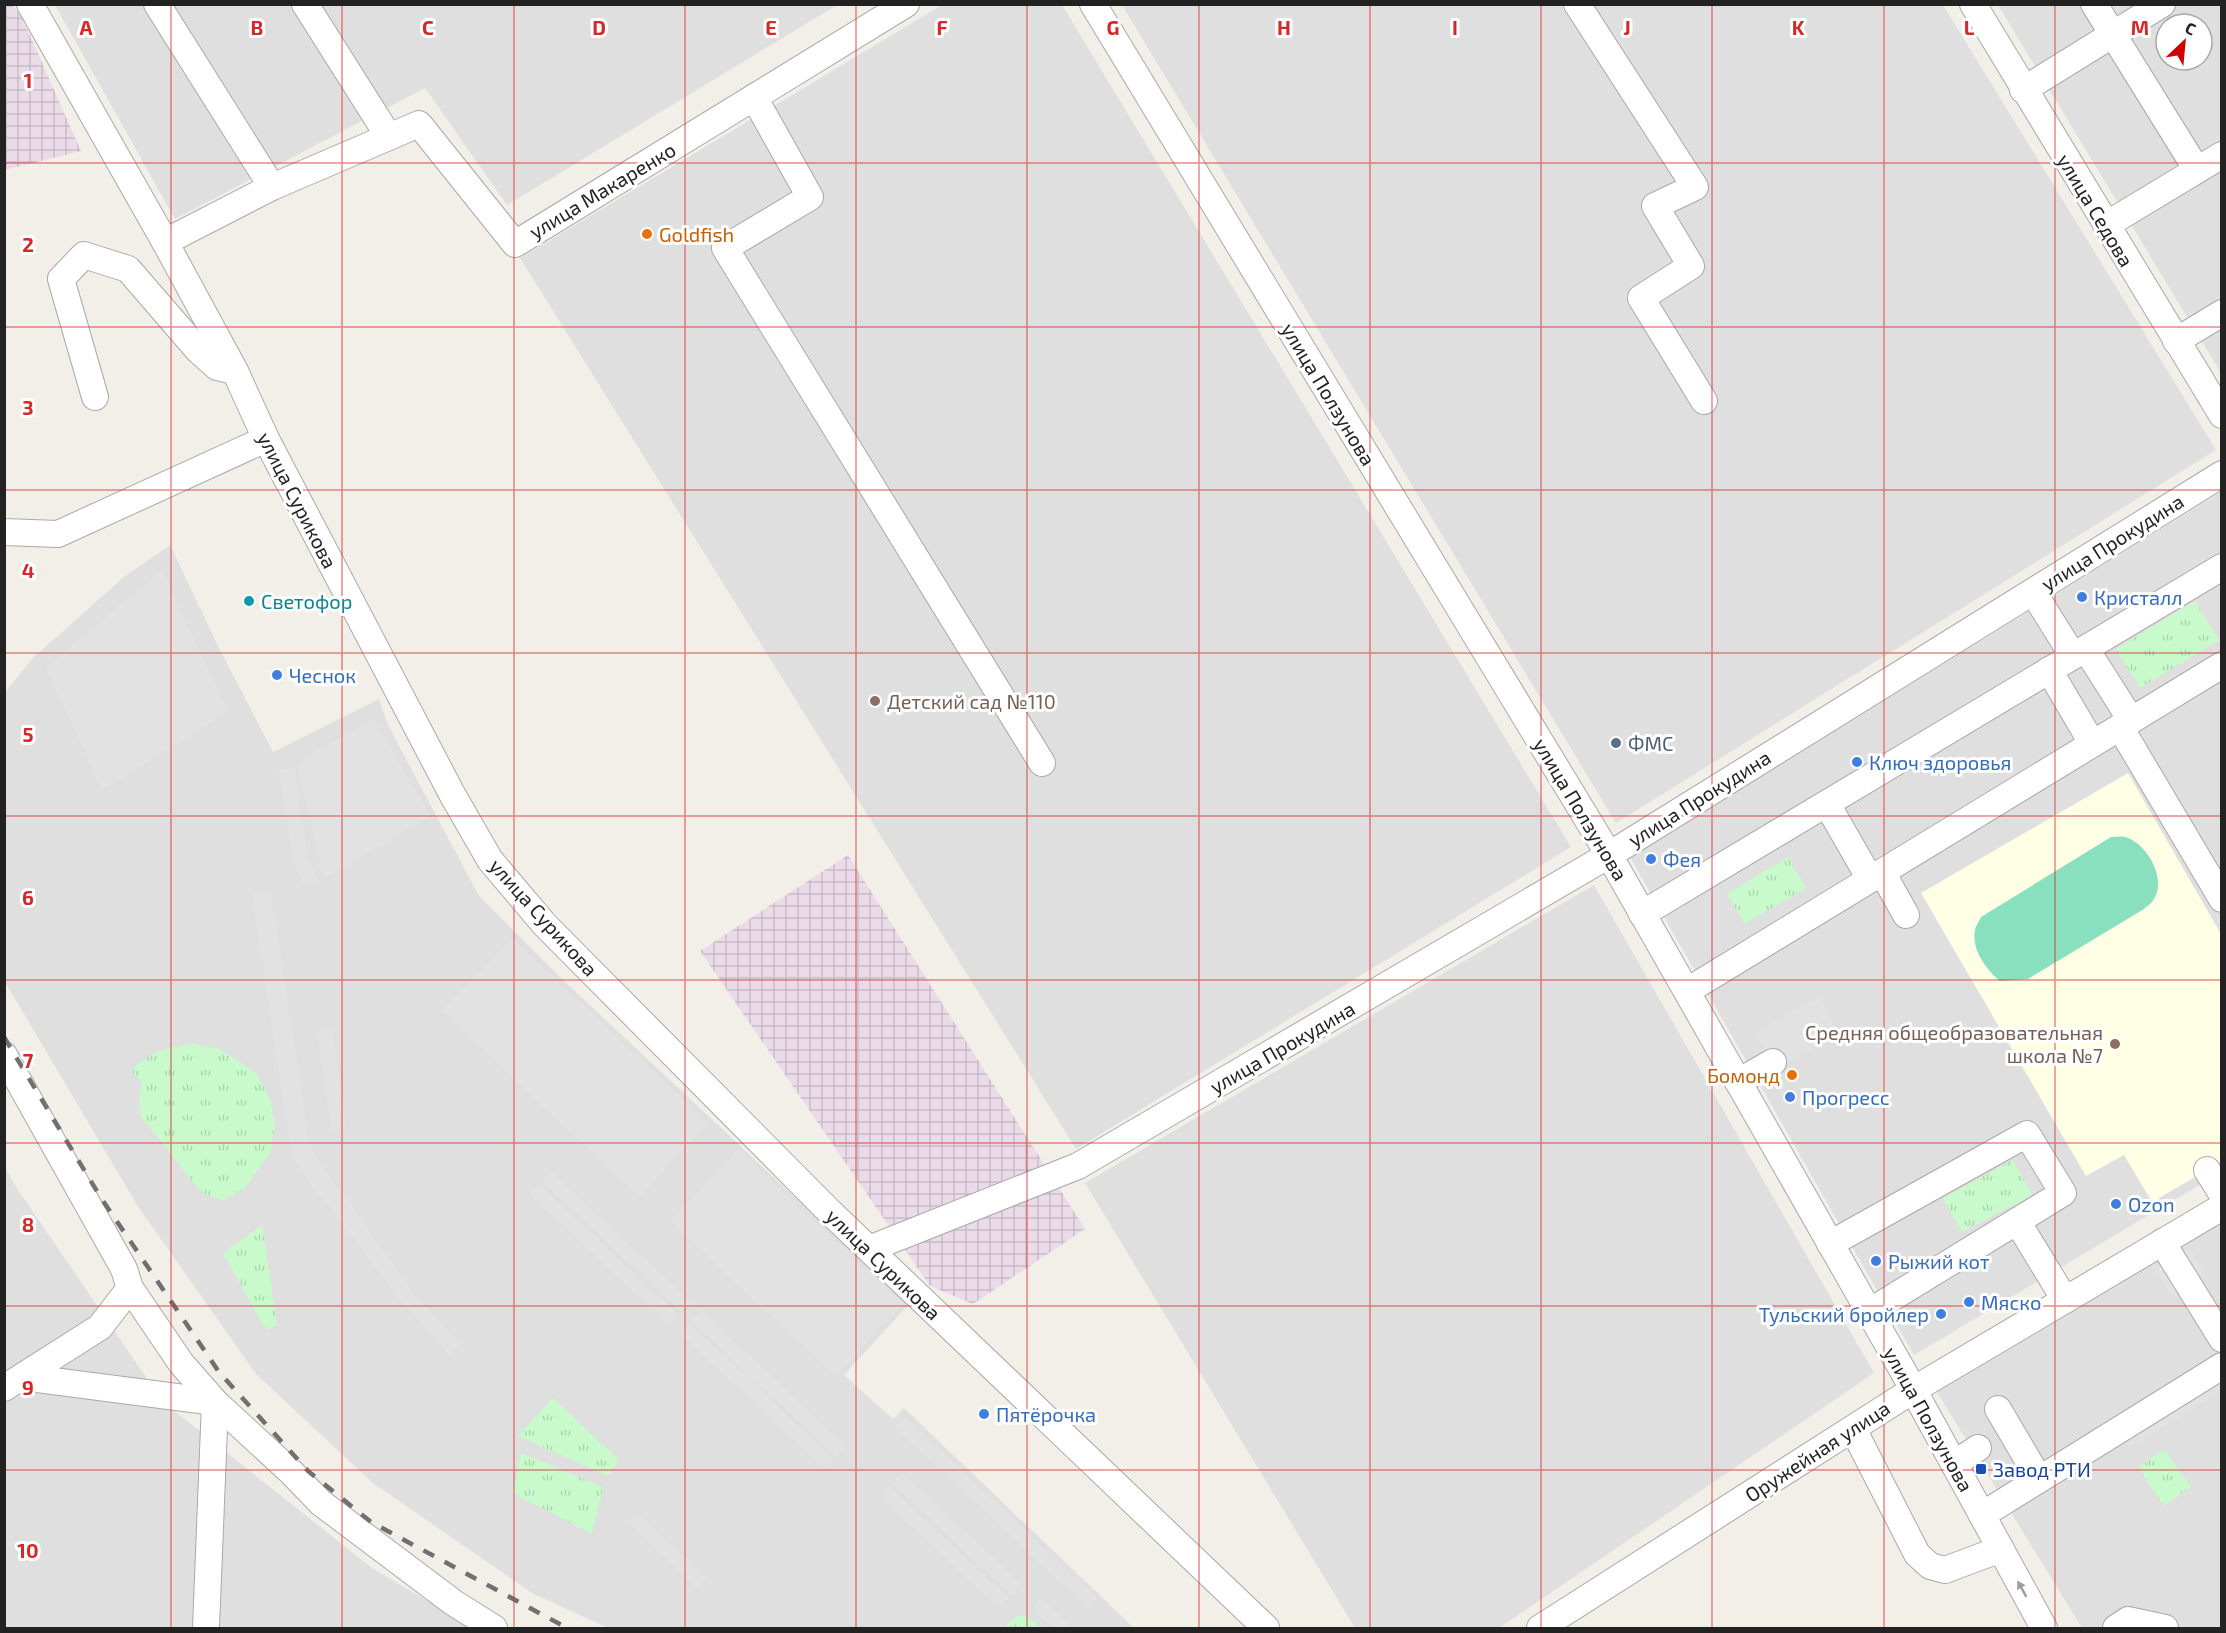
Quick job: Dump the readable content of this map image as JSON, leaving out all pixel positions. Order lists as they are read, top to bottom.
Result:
{
  "streets": {
    "street": [
      "улица Макаренко",
      "улица Седова",
      "улица Ползунова",
      "улица Сурикова",
      "улица Прокудина",
      "Оружейная улица"
    ]
  },
  "crossings": [
    ["улица Макаренко", "улица Сурикова"],
    ["улица Ползунова", "улица Прокудина"],
    ["улица Ползунова", "Оружейная улица"],
    ["улица Сурикова", "улица Прокудина"]
  ],
  "places": {
    "other": [
      "Goldfish",
      "Кристалл",
      "Светофор",
      "Чеснок",
      "Детский сад №110",
      "ФМС",
      "Ключ здоровья",
      "Фея",
      "Средняя общеобразовательная школа №7",
      "Бомонд",
      "Прогресс",
      "Ozon",
      "Рыжий кот",
      "Мяско",
      "Тульский бройлер",
      "Пятёрочка"
    ],
    "transit": ["Завод РТИ"]
  },
  "north": "top right",
  "grid": {
    "columns": [
      "A",
      "B",
      "C",
      "D",
      "E",
      "F",
      "G",
      "H",
      "I",
      "J",
      "K",
      "L",
      "M"
    ],
    "rows": [
      "1",
      "2",
      "3",
      "4",
      "5",
      "6",
      "7",
      "8",
      "9",
      "10"
    ]
  }
}
